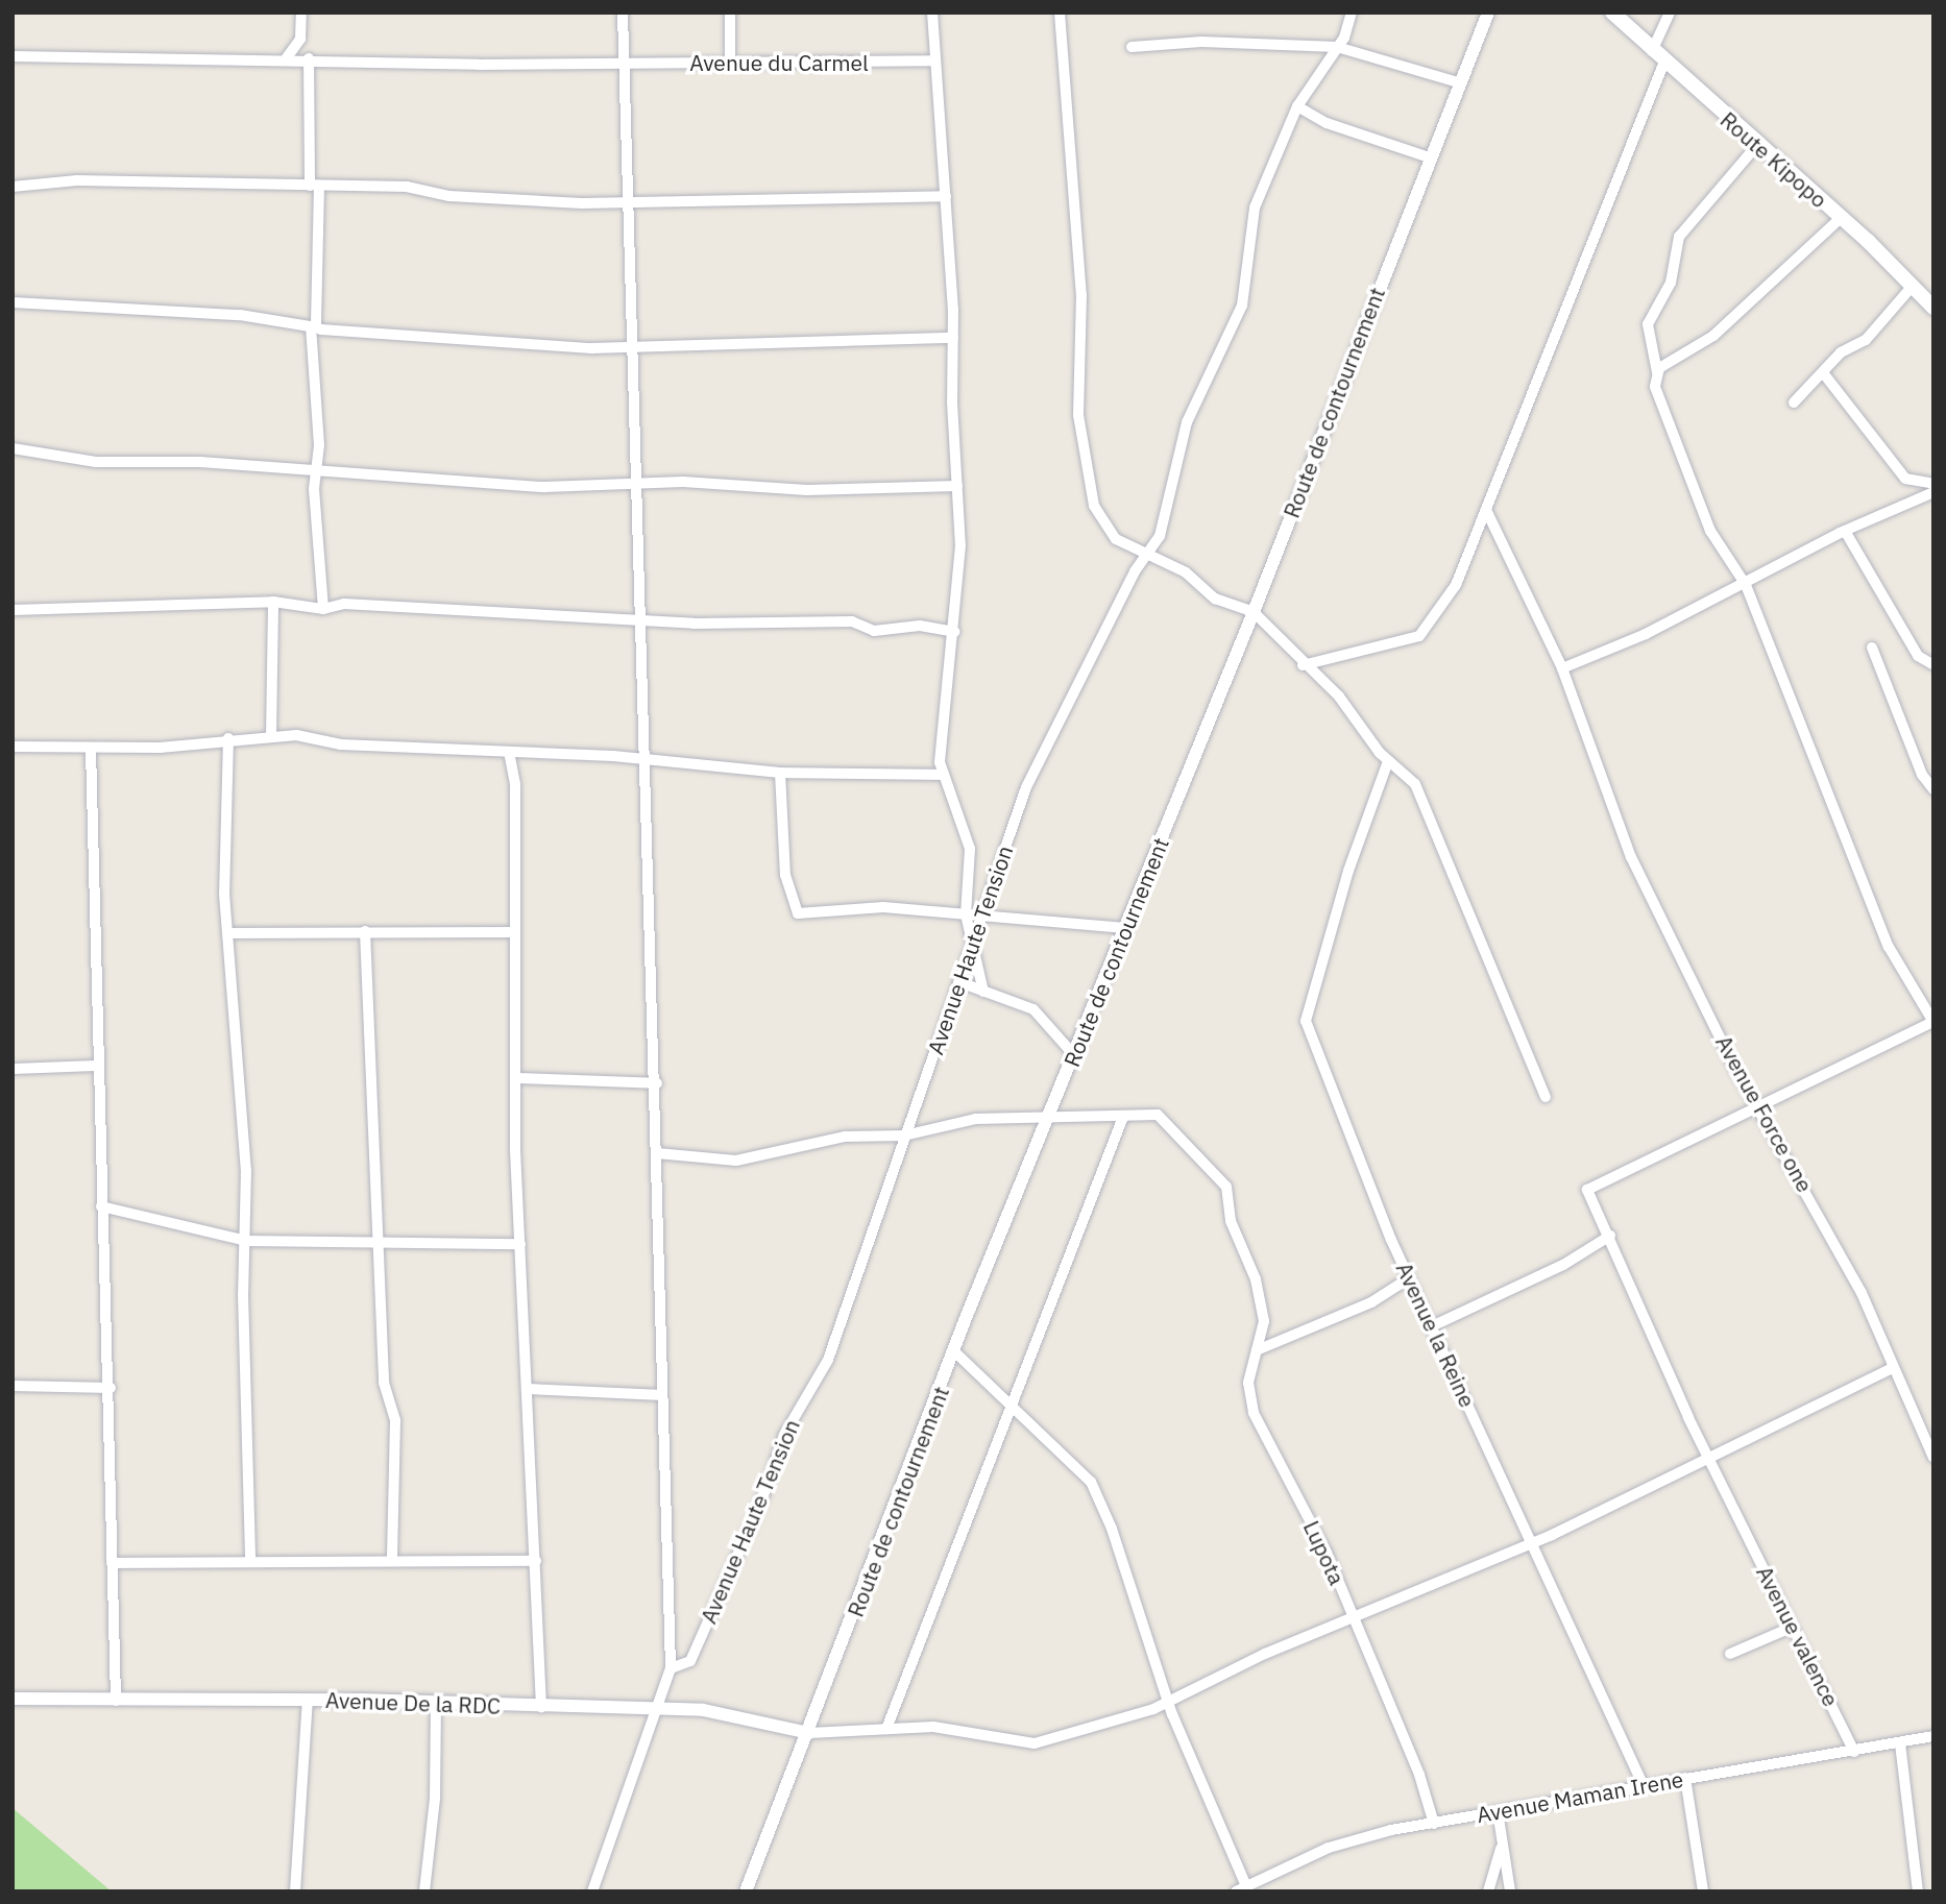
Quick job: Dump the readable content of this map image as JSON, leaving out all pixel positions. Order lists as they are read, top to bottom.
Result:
{
  "streets": {
    "main road": ["Route Kipopo"],
    "street": [
      "Avenue du Carmel",
      "Route de contournement",
      "Avenue Haute Tension",
      "Avenue Force one",
      "Avenue la Reine",
      "Lupota",
      "Avenue valence",
      "Avenue De la RDC",
      "Avenue Maman Irene"
    ]
  },
  "crossings": [
    ["Route de contournement", "Lupota"],
    ["Route de contournement", "Avenue De la RDC"],
    ["Avenue Haute Tension", "Lupota"],
    ["Avenue Force one", "Avenue valence"],
    ["Avenue la Reine", "Avenue Maman Irene"],
    ["Lupota", "Avenue Maman Irene"],
    ["Avenue valence", "Avenue Maman Irene"]
  ]
}
